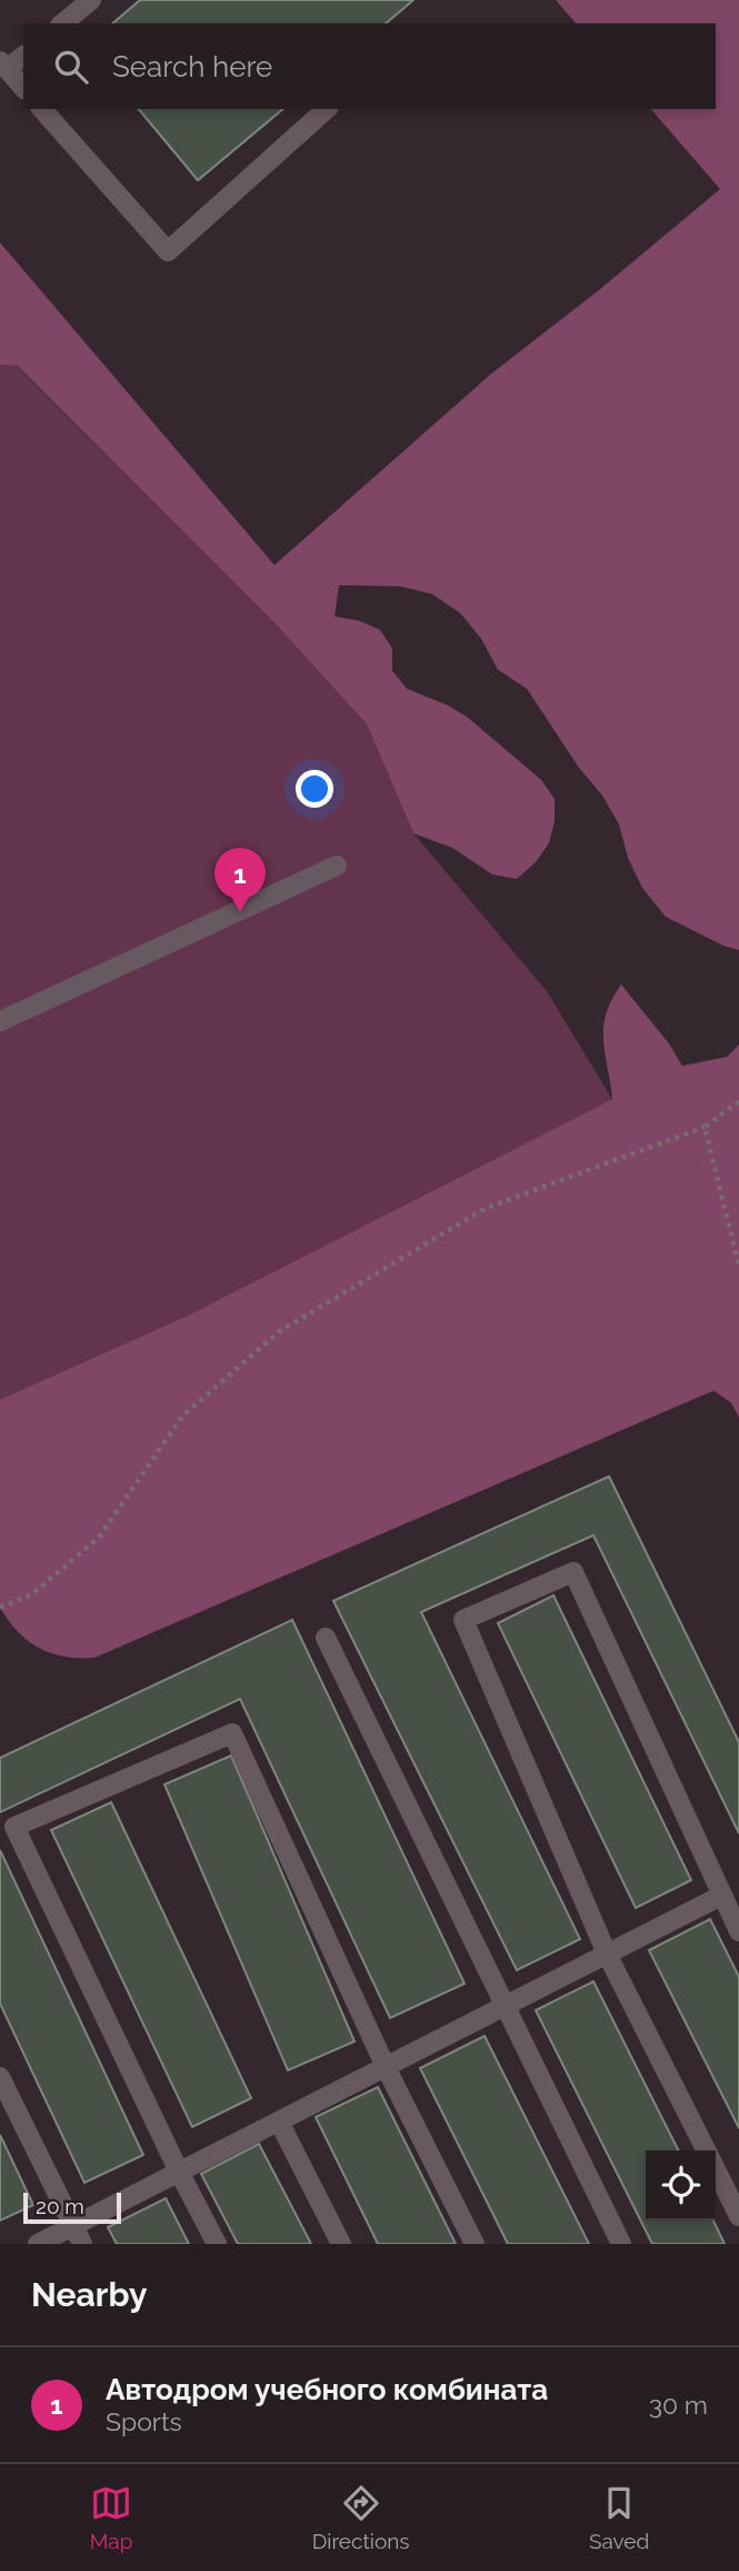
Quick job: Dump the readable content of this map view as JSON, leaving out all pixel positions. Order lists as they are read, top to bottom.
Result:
{
  "scale_bar": "20 m",
  "page": {
    "search": "Search here",
    "pins": "1",
    "scale": "20 m",
    "heading": "Nearby",
    "list": [
      {
        "mark": "1",
        "name": "Автодром учебного комбината",
        "note": "Sports",
        "value": "30 m"
      }
    ],
    "nav": ["Map", "Directions", "Saved"]
  }
}
